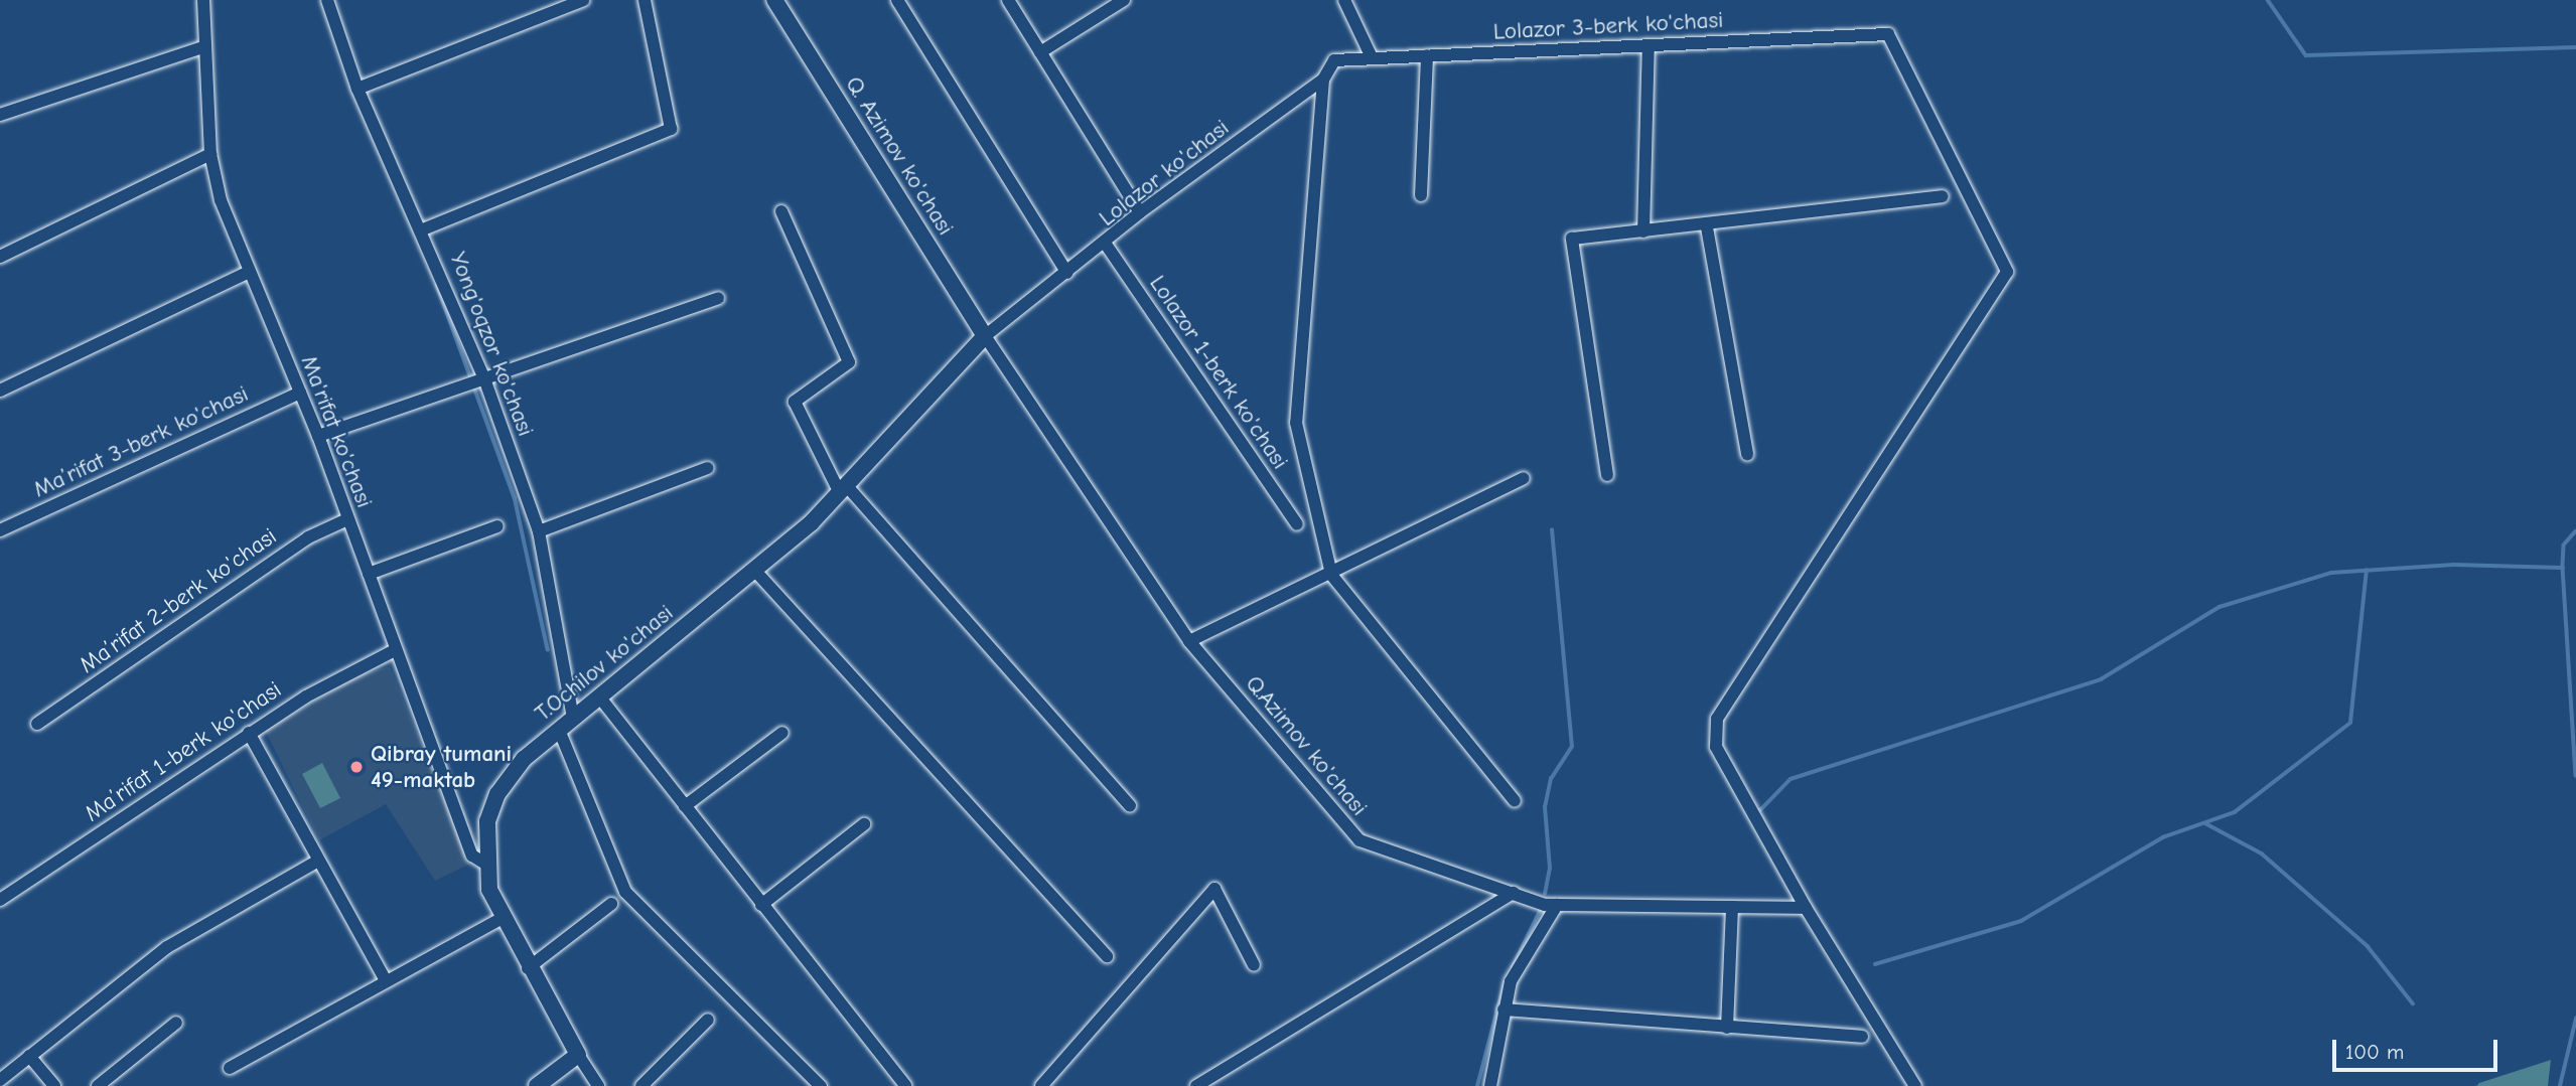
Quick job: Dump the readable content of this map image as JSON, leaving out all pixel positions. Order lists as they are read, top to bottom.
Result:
{
  "streets": {
    "main road": ["Q. Azimov ko'chasi", "T.Ochilov ko'chasi"],
    "street": [
      "Lolazor 3-berk ko'chasi",
      "Lolazor ko'chasi",
      "Yong'oqzor ko'chasi",
      "Lolazor 1-berk ko'chasi",
      "Ma'rifat ko'chasi",
      "Ma’rifat 3-berk ko'chasi",
      "Ma’rifat 2-berk ko'chasi",
      "Q.Azimov ko'chasi",
      "Ma’rifat 1-berk ko'chasi"
    ]
  },
  "crossings": [
    ["Lolazor 3-berk ko'chasi", "Lolazor ko'chasi"],
    ["Lolazor 3-berk ko'chasi", "Q.Azimov ko'chasi"],
    ["Q. Azimov ko'chasi", "Lolazor ko'chasi"],
    ["Q. Azimov ko'chasi", "T.Ochilov ko'chasi"],
    ["Q. Azimov ko'chasi", "Q.Azimov ko'chasi"],
    ["Lolazor ko'chasi", "Lolazor 1-berk ko'chasi"],
    ["Lolazor ko'chasi", "T.Ochilov ko'chasi"],
    ["Lolazor ko'chasi", "Q.Azimov ko'chasi"],
    ["Yong'oqzor ko'chasi", "T.Ochilov ko'chasi"],
    ["Ma'rifat ko'chasi", "Ma’rifat 3-berk ko'chasi"],
    ["Ma'rifat ko'chasi", "Ma’rifat 2-berk ko'chasi"],
    ["Ma'rifat ko'chasi", "T.Ochilov ko'chasi"],
    ["Ma'rifat ko'chasi", "Ma’rifat 1-berk ko'chasi"],
    ["T.Ochilov ko'chasi", "Q.Azimov ko'chasi"]
  ],
  "places": ["Qibray tumani 49-maktab"],
  "scale_bar": "100 m"
}
